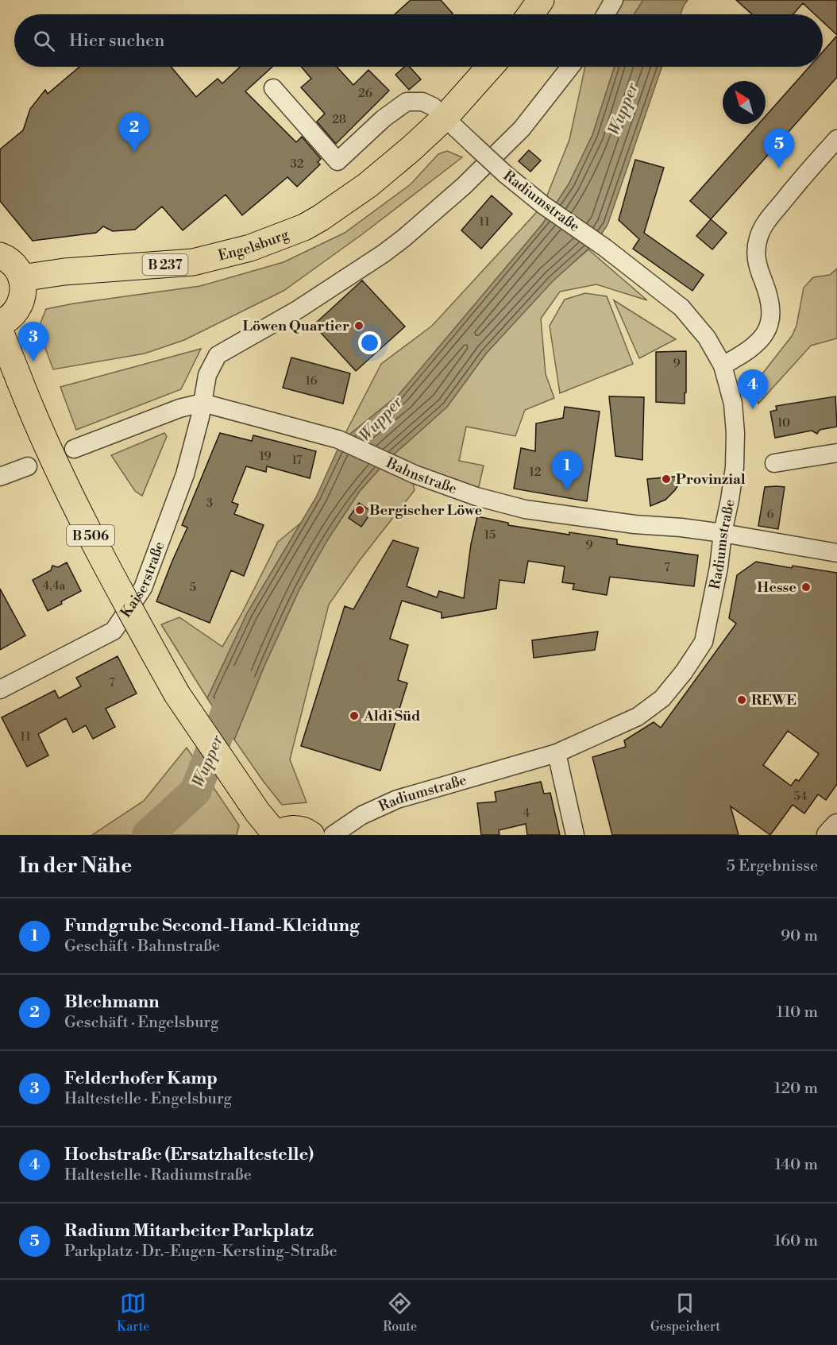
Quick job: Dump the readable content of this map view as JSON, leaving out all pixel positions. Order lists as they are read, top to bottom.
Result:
{
  "streets": {
    "main road": ["Engelsburg", "B 237", "B 506"],
    "street": ["Radiumstraße", "Bahnstraße", "Kaiserstraße"]
  },
  "crossings": [
    ["Radiumstraße", "Engelsburg"],
    ["Radiumstraße", "Bahnstraße"],
    ["Bahnstraße", "Kaiserstraße"]
  ],
  "water": ["Wupper"],
  "places": [
    "Löwen Quartier",
    "Provinzial",
    "Bergischer Löwe",
    "Hesse",
    "REWE",
    "Aldi Süd"
  ],
  "house_numbers": [
    "26",
    "28",
    "32",
    "11",
    "9",
    "16",
    "10",
    "19",
    "17",
    "12",
    "3",
    "6",
    "15",
    "9",
    "7",
    "4,4a",
    "5",
    "7",
    "11",
    "54",
    "4"
  ],
  "north": "top left",
  "page": {
    "search": "Hier suchen",
    "pins": [
      "2",
      "5",
      "3",
      "4",
      "1"
    ],
    "heading": ["In der Nähe", "5 Ergebnisse"],
    "list": [
      {
        "mark": "1",
        "name": "Fundgrube Second-Hand-Kleidung",
        "note": "Geschäft · Bahnstraße",
        "value": "90 m"
      },
      {
        "mark": "2",
        "name": "Blechmann",
        "note": "Geschäft · Engelsburg",
        "value": "110 m"
      },
      {
        "mark": "3",
        "name": "Felderhofer Kamp",
        "note": "Haltestelle · Engelsburg",
        "value": "120 m"
      },
      {
        "mark": "4",
        "name": "Hochstraße (Ersatzhaltestelle)",
        "note": "Haltestelle · Radiumstraße",
        "value": "140 m"
      },
      {
        "mark": "5",
        "name": "Radium Mitarbeiter Parkplatz",
        "note": "Parkplatz · Dr.-Eugen-Kersting-Straße",
        "value": "160 m"
      }
    ],
    "nav": ["Karte", "Route", "Gespeichert"]
  }
}
